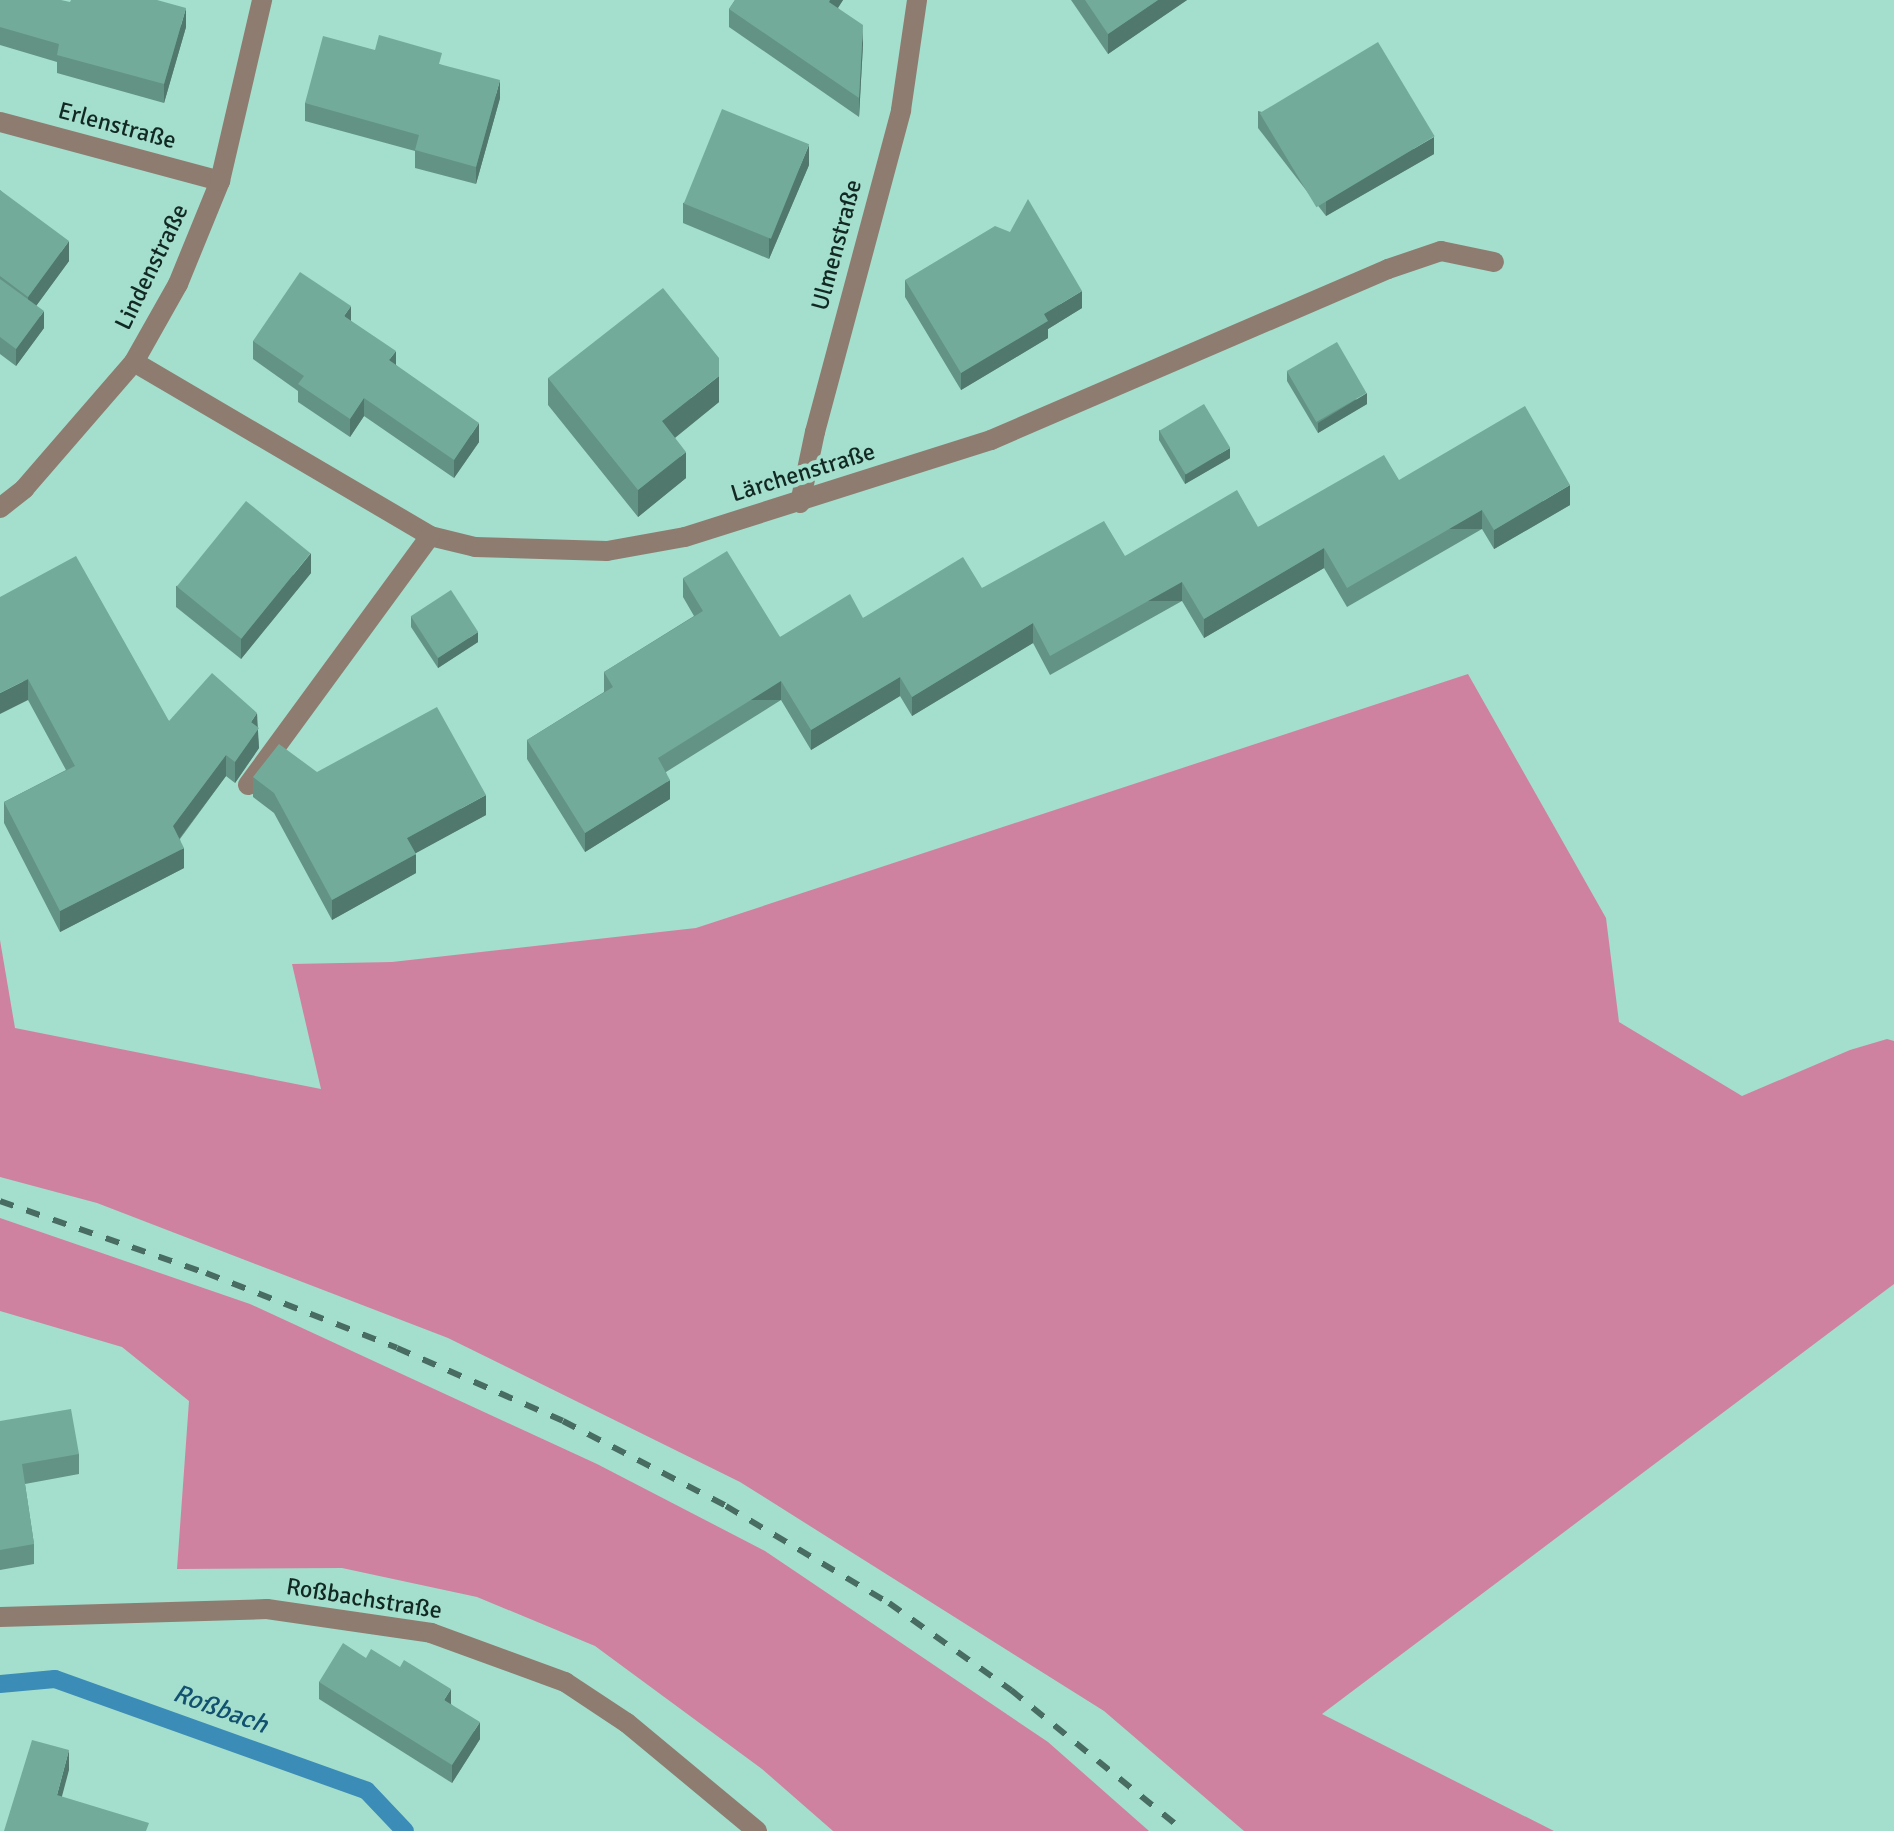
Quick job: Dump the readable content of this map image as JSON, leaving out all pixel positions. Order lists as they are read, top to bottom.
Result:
{
  "streets": {
    "street": [
      "Erlenstraße",
      "Ulmenstraße",
      "Lindenstraße",
      "Lärchenstraße",
      "Roßbachstraße"
    ]
  },
  "crossings": [
    ["Erlenstraße", "Lindenstraße"],
    ["Ulmenstraße", "Lärchenstraße"],
    ["Lindenstraße", "Lärchenstraße"]
  ],
  "water": ["Roßbach"]
}
